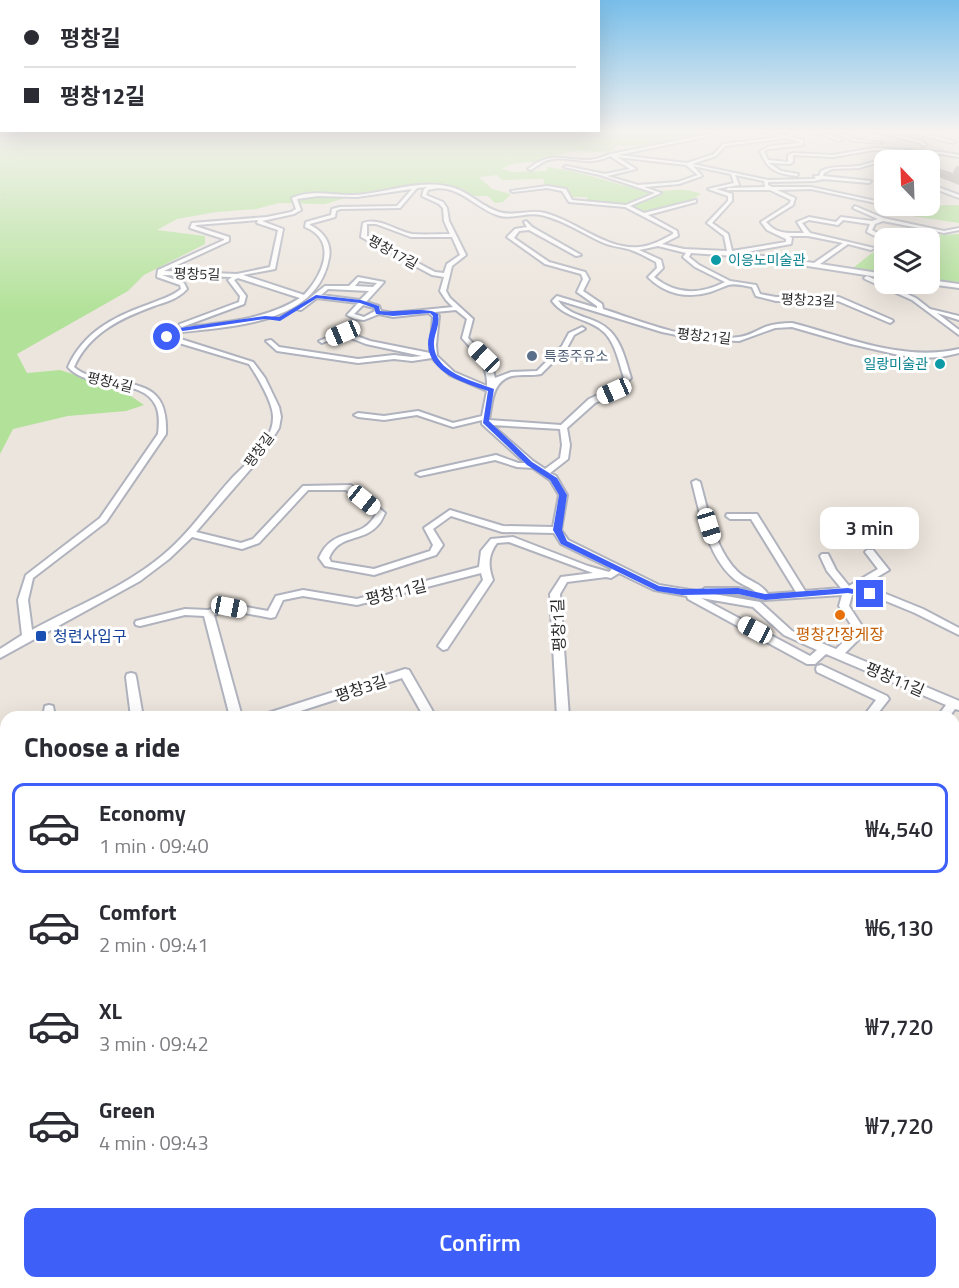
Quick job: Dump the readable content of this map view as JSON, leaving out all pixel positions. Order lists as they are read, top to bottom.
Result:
{
  "streets": {
    "street": [
      "평창17길",
      "평창5길",
      "평창23길",
      "평창21길",
      "평창4길",
      "평창길",
      "평창11길",
      "평창1길",
      "평창3길"
    ]
  },
  "crossings": [
    ["평창5길", "평창4길"],
    ["평창5길", "평창길"],
    ["평창4길", "평창길"],
    ["평창11길", "평창1길"]
  ],
  "places": {
    "other": [
      "이응노미술관",
      "특종주유소",
      "일랑미술관",
      "평창간장게장"
    ],
    "transit": ["청련사입구"]
  },
  "north": "top left",
  "page": {
    "banner": ["평창길", "평창12길"],
    "bubble": "3 min",
    "heading": "Choose a ride",
    "list": [
      {
        "name": "Economy",
        "note": "1 min · 09:40",
        "value": "₩4,540"
      },
      {
        "name": "Comfort",
        "note": "2 min · 09:41",
        "value": "₩6,130"
      },
      {
        "name": "XL",
        "note": "3 min · 09:42",
        "value": "₩7,720"
      },
      {
        "name": "Green",
        "note": "4 min · 09:43",
        "value": "₩7,720"
      }
    ],
    "buttons": "Confirm"
  }
}
